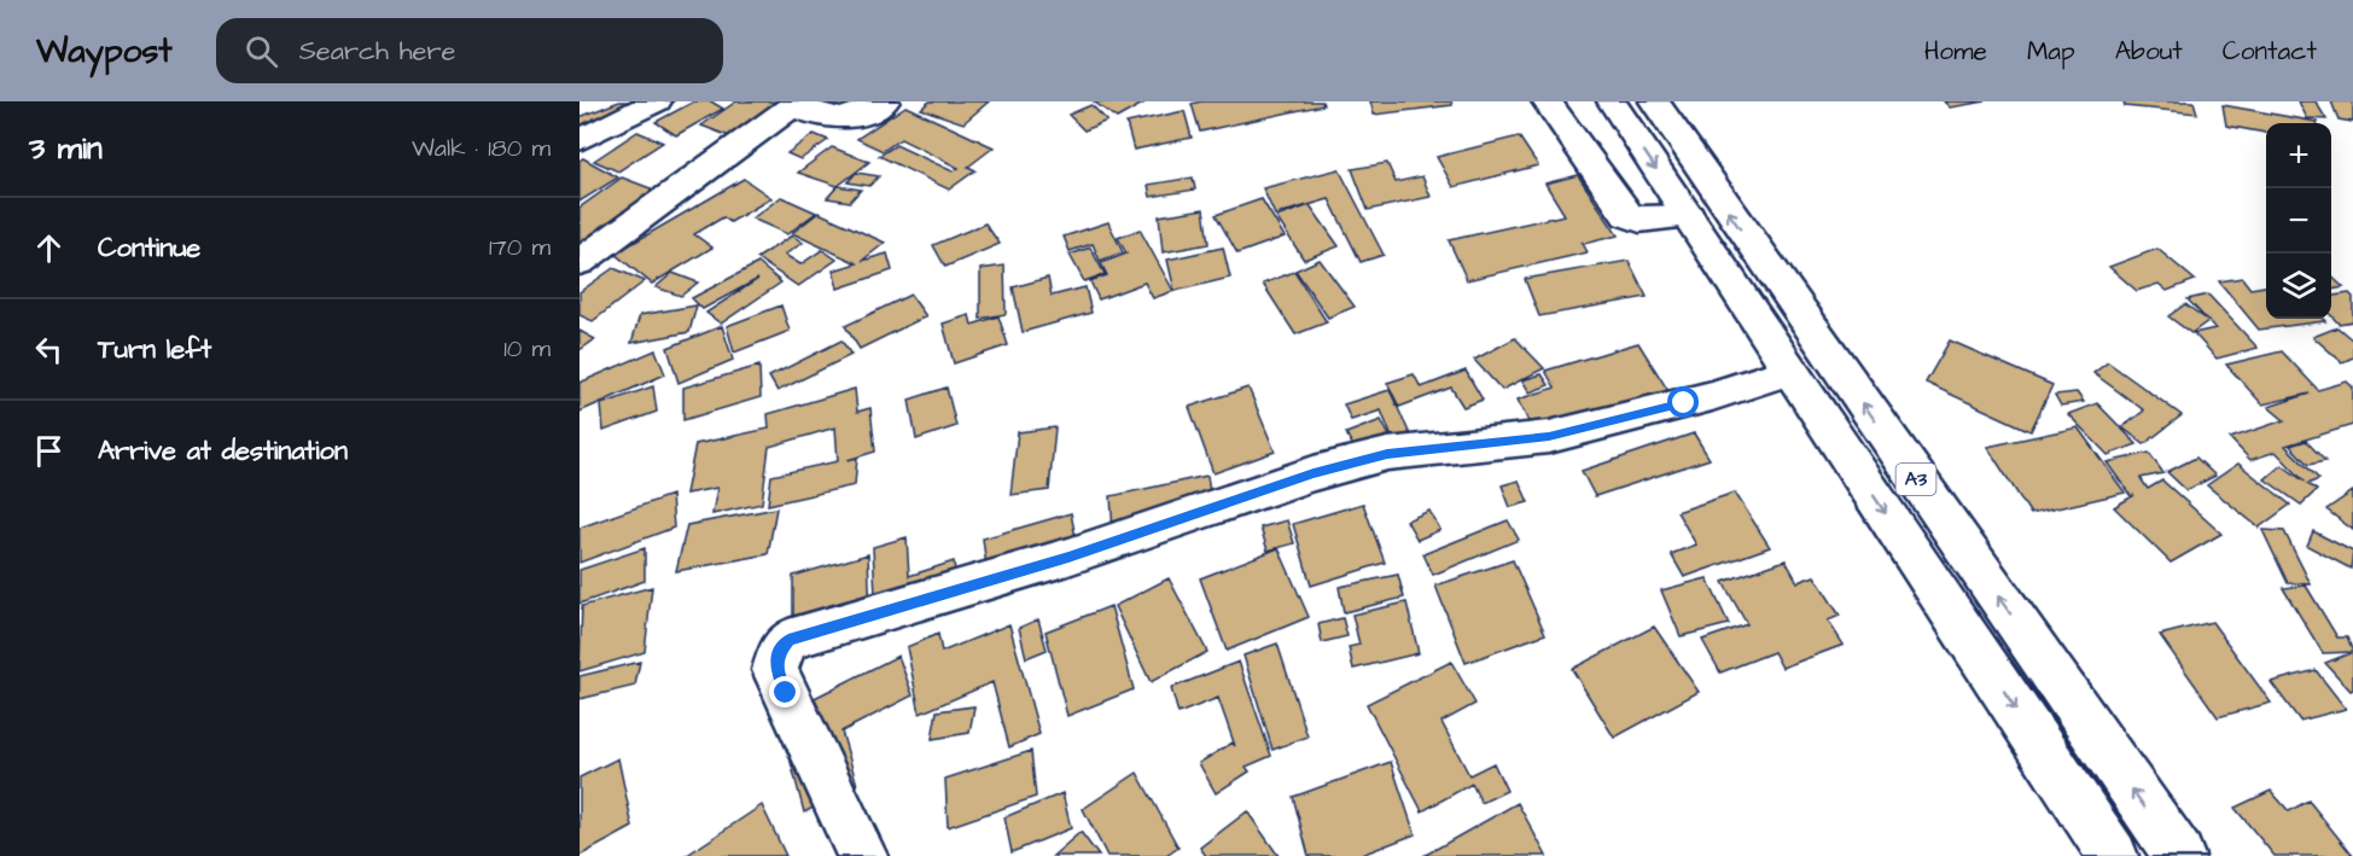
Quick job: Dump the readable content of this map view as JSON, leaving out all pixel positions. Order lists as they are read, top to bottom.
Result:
{
  "streets": {
    "main road": ["A3"]
  },
  "page": {
    "header": "Waypost",
    "search": "Search here",
    "nav": [
      "Home",
      "Map",
      "About",
      "Contact"
    ],
    "heading": ["3 min", "Walk · 180 m"],
    "map_buttons": ["+", "−"],
    "list": [
      ["Continue", "170 m"],
      ["Turn left", "10 m"],
      "Arrive at destination"
    ]
  }
}
